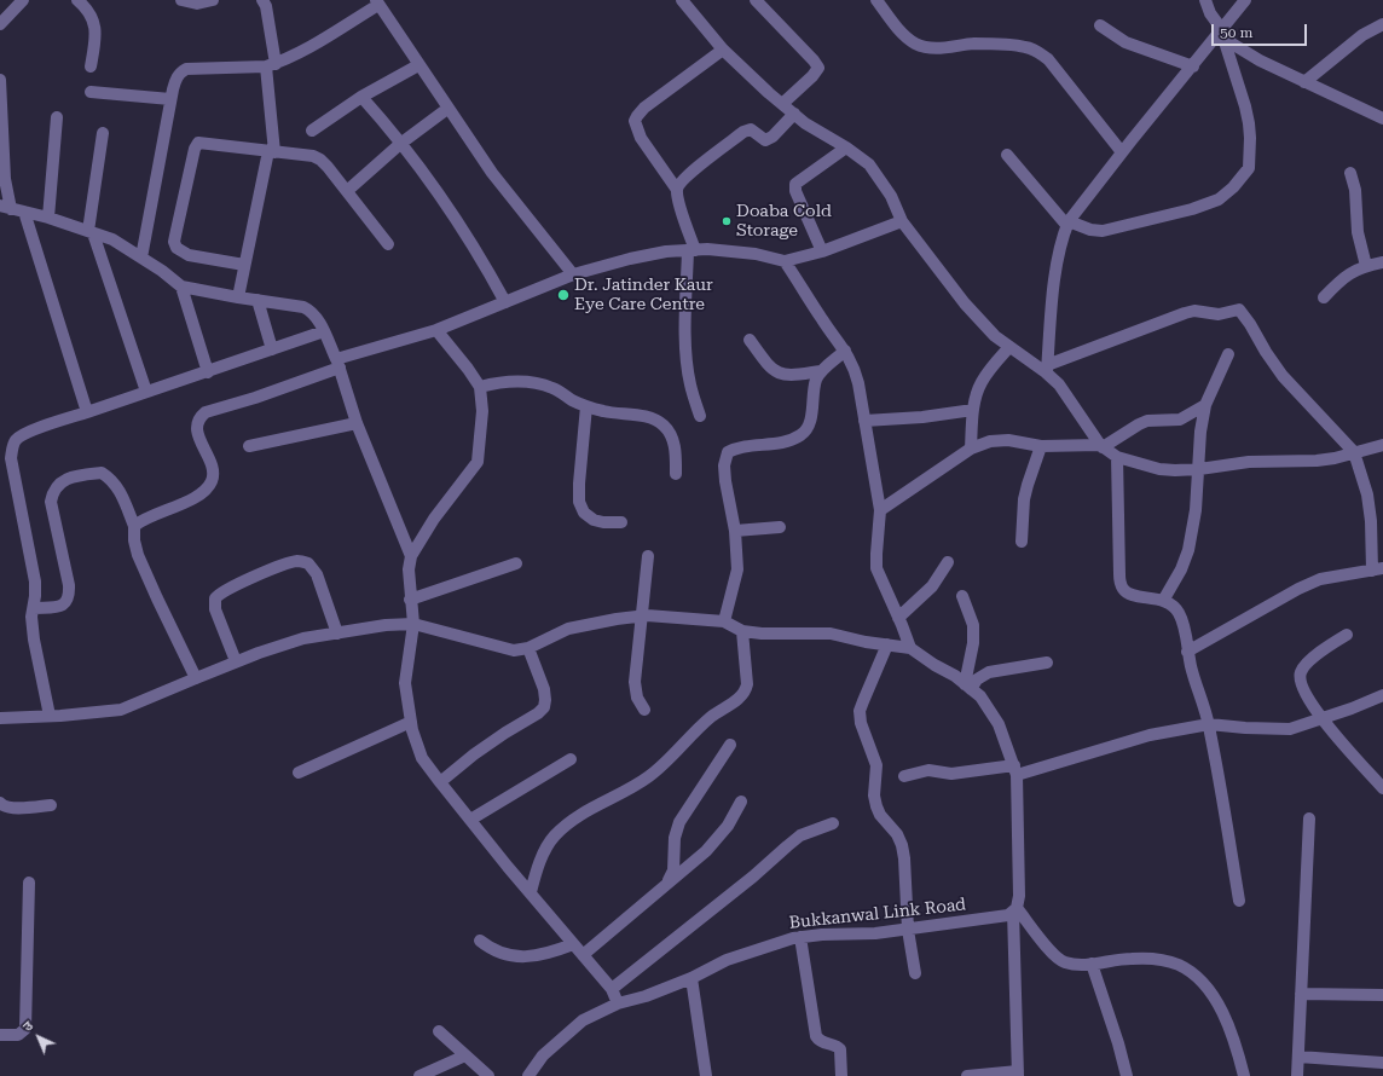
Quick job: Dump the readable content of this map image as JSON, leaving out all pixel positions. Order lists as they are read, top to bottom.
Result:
{
  "streets": {
    "street": ["Bukkanwal Link Road"]
  },
  "places": ["Doaba Cold Storage", "Dr. Jatinder Kaur Eye Care Centre"],
  "scale_bar": "50 m",
  "north": "top left"
}
